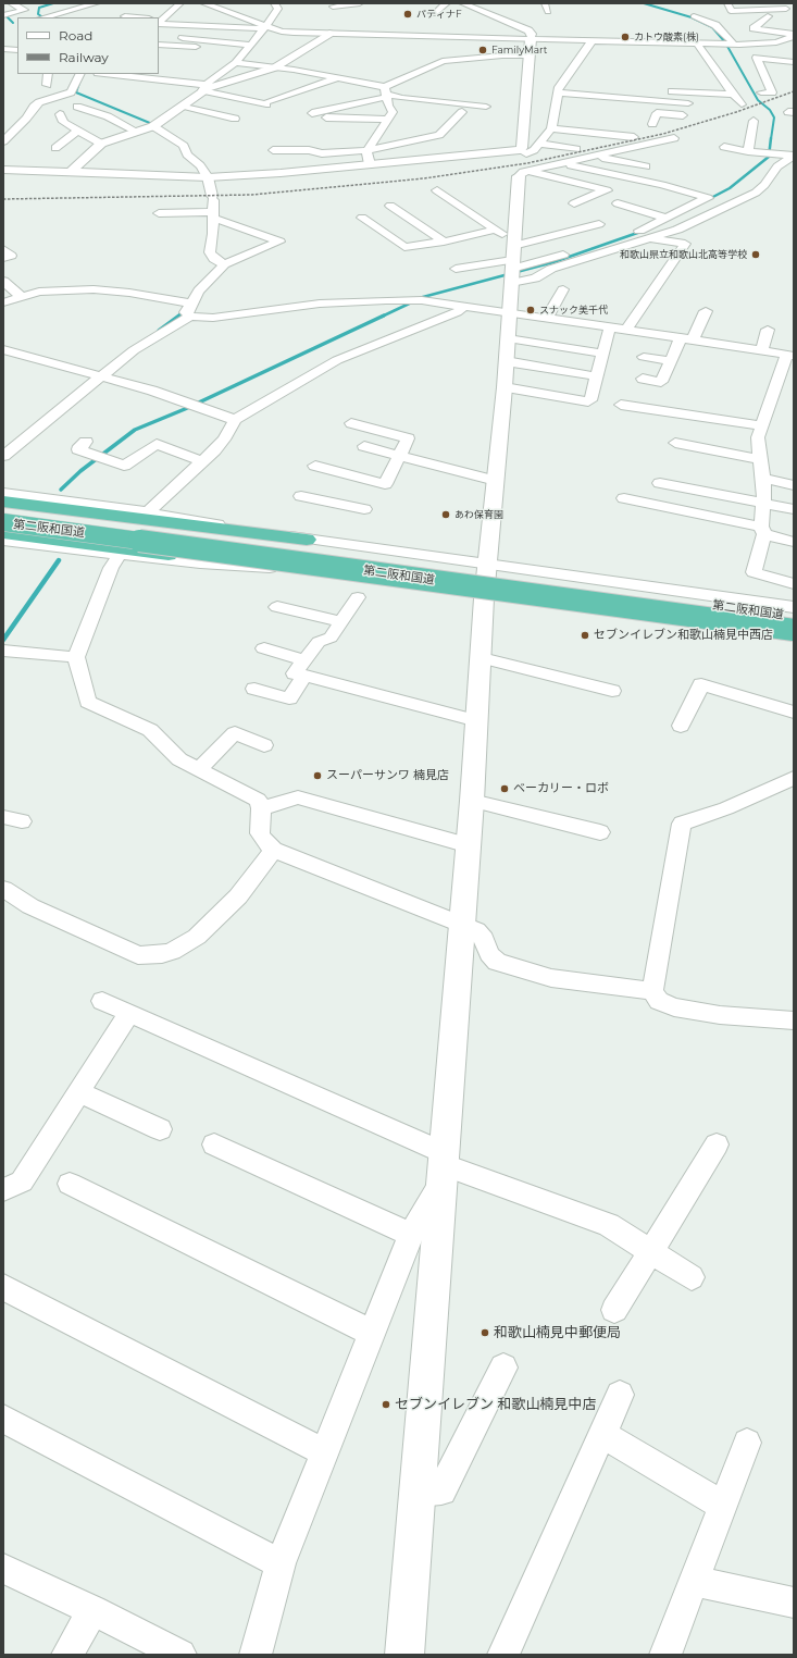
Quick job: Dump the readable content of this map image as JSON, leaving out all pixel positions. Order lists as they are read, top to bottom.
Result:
{
  "streets": {
    "highway": ["第二阪和国道"]
  },
  "places": [
    "パティナF",
    "カトウ酸素(株)",
    "FamilyMart",
    "和歌山県立和歌山北高等学校",
    "スナック美千代",
    "あわ保育園",
    "セブンイレブン和歌山楠見中西店",
    "スーパーサンワ 楠見店",
    "ベーカリー・ロボ",
    "和歌山楠見中郵便局",
    "セブンイレブン 和歌山楠見中店"
  ],
  "legend": ["Road", "Railway"]
}
